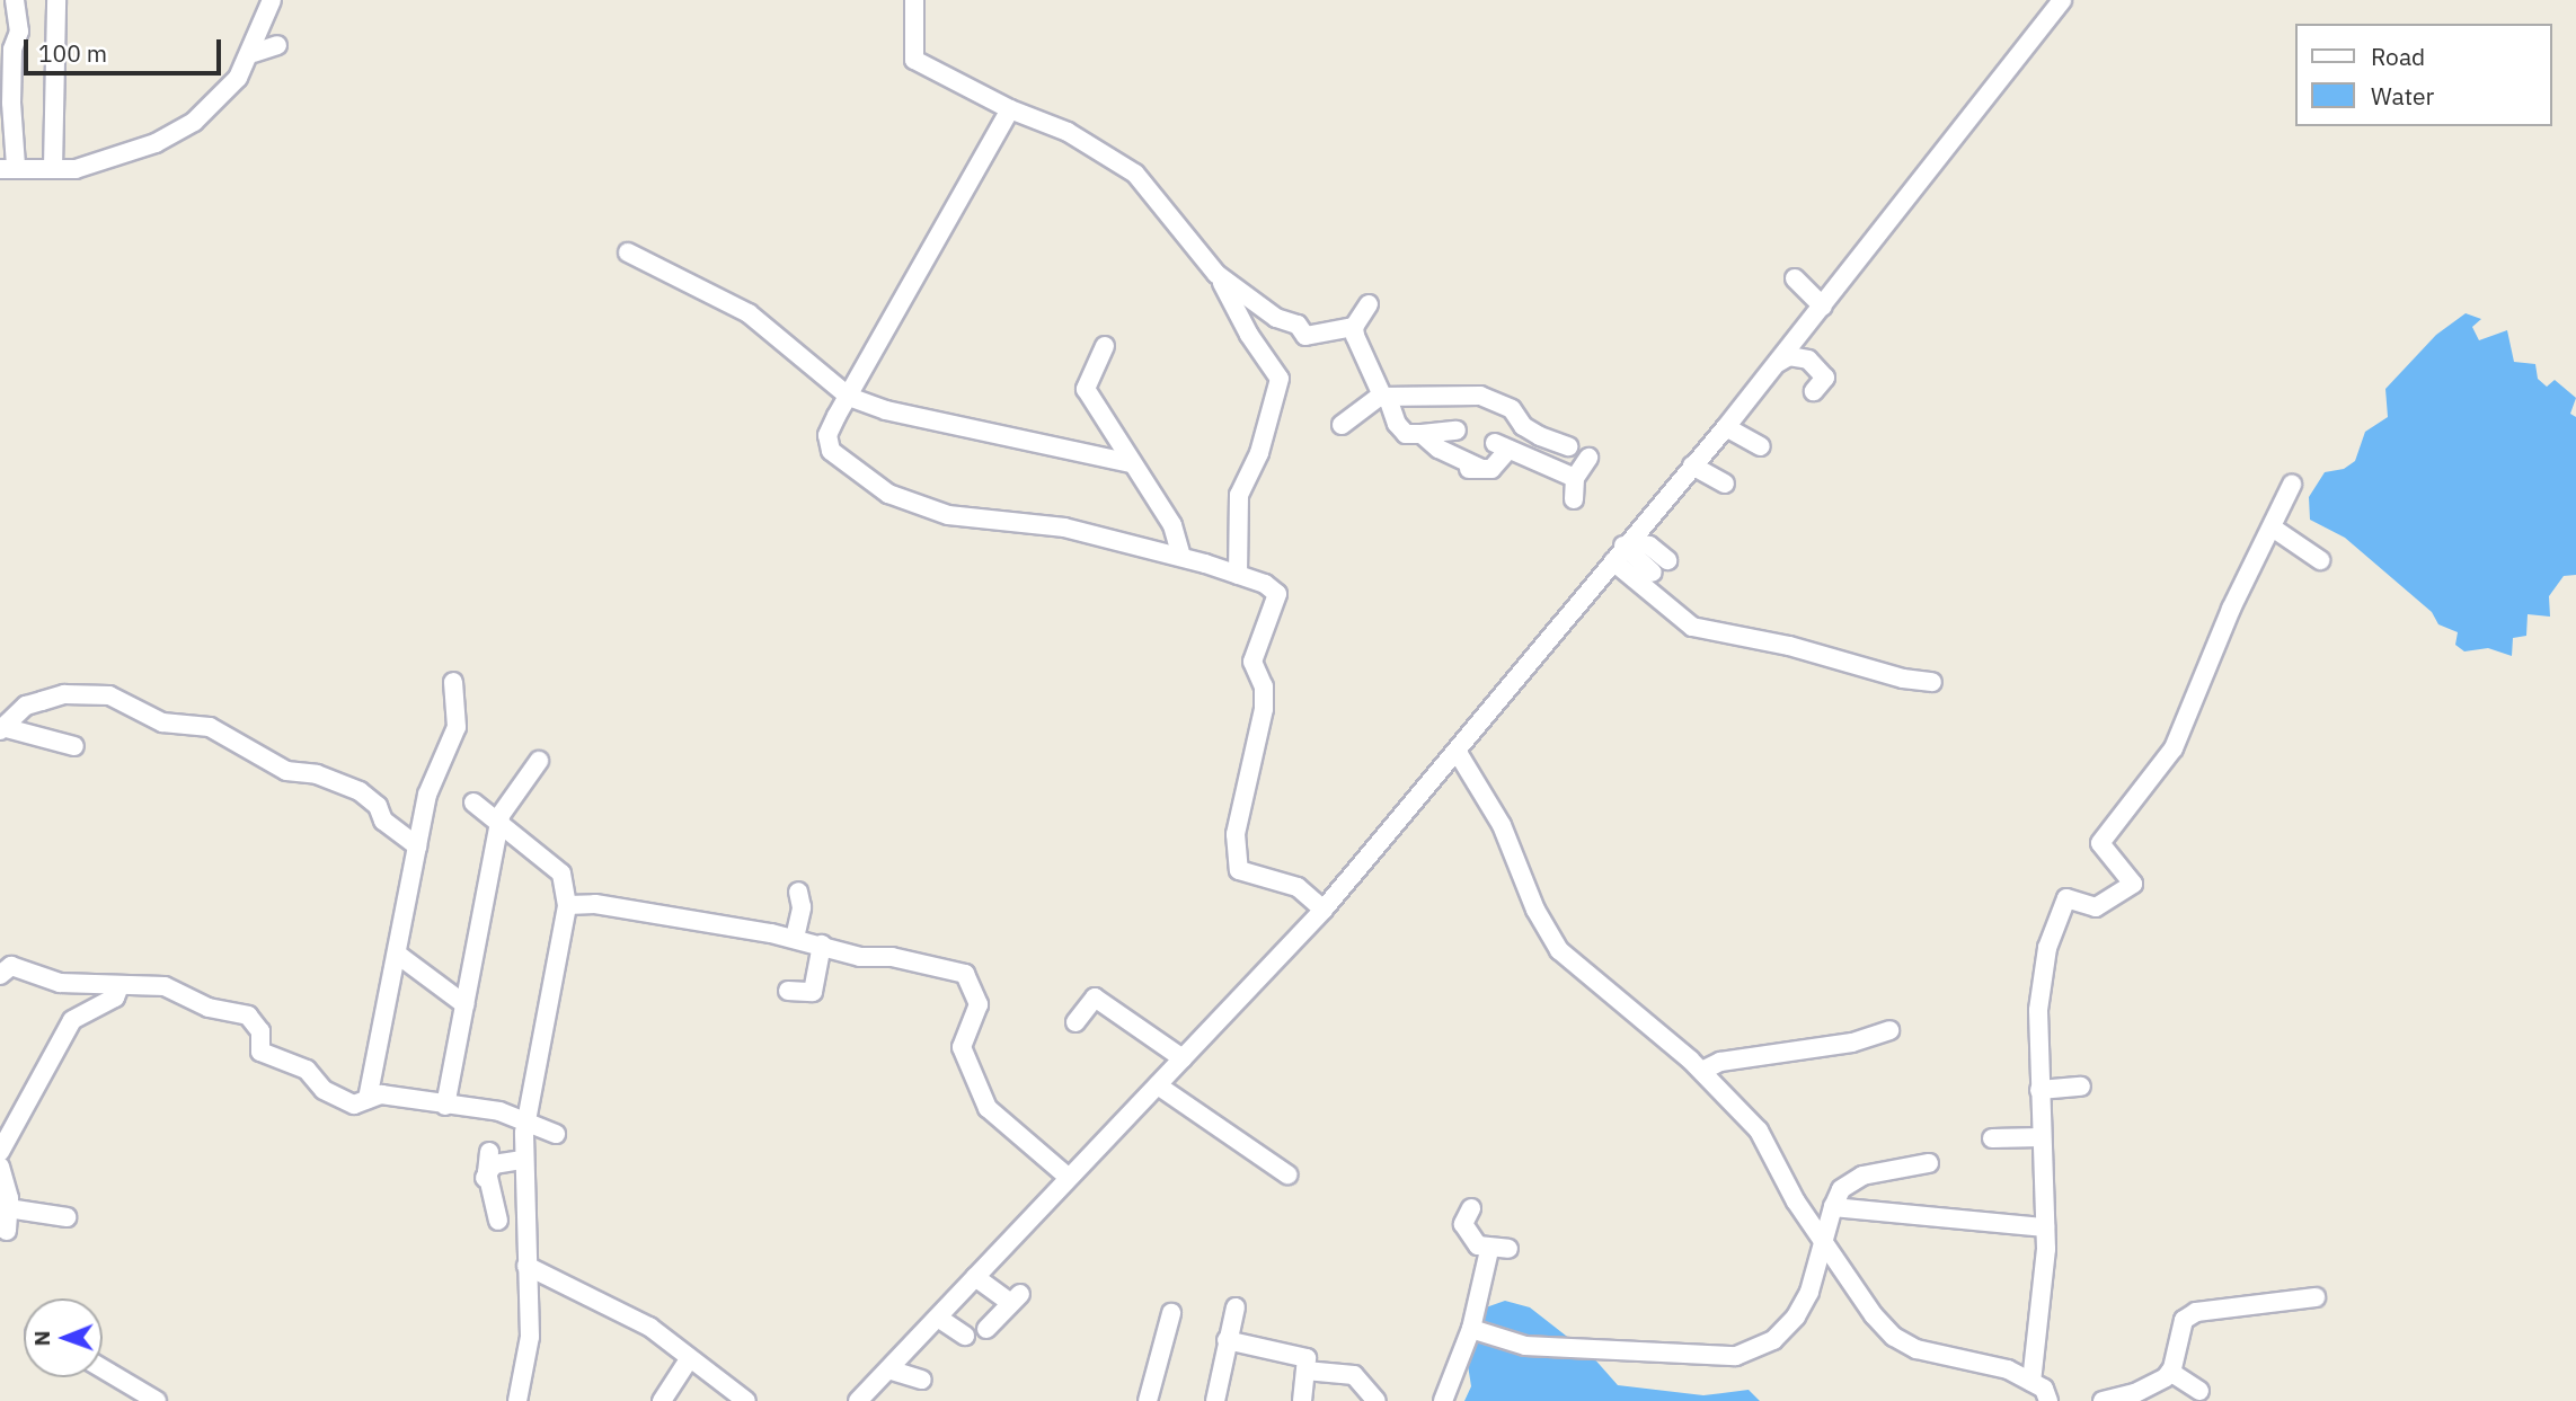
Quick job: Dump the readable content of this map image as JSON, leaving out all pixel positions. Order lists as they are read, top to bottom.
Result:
{
  "legend": ["Road", "Water"],
  "scale_bar": "100 m",
  "north": "left"
}
